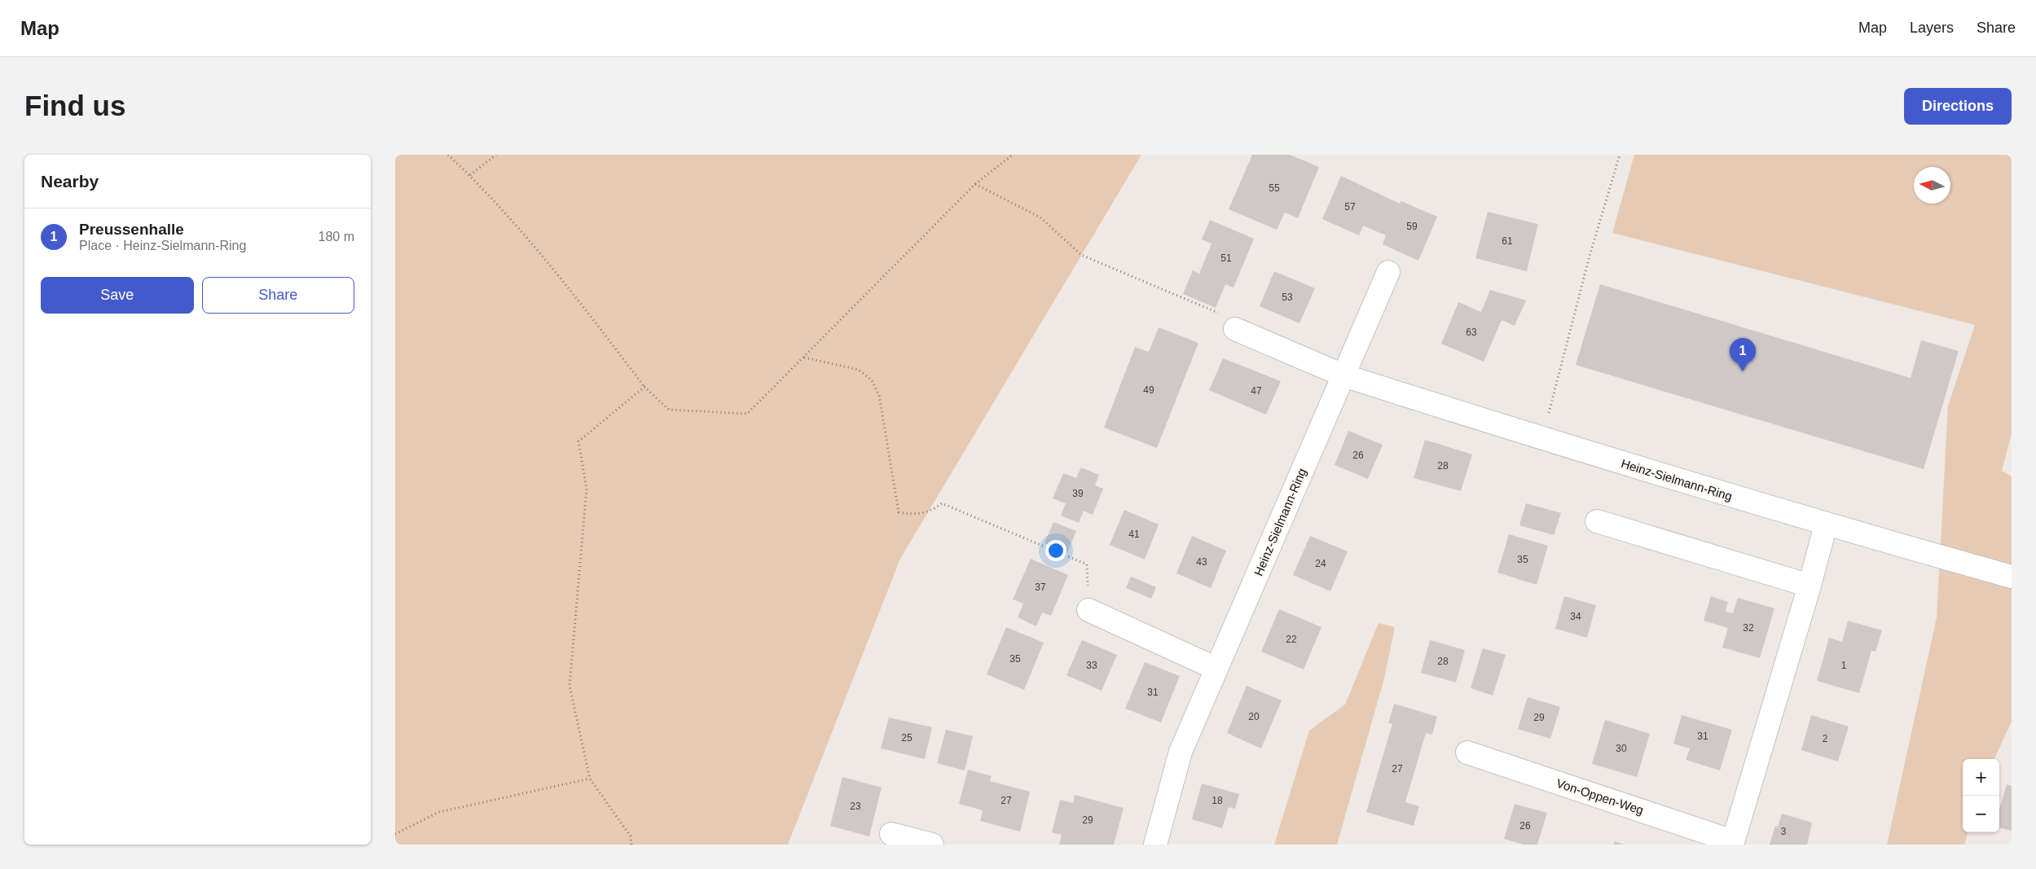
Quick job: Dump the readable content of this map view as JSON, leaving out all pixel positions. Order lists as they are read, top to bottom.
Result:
{
  "streets": {
    "street": ["Heinz-Sielmann-Ring", "Von-Oppen-Weg"]
  },
  "crossings": [
    ["Heinz-Sielmann-Ring", "Von-Oppen-Weg"]
  ],
  "house_numbers": [
    "55",
    "57",
    "59",
    "61",
    "51",
    "53",
    "63",
    "49",
    "47",
    "26",
    "28",
    "39",
    "41",
    "35",
    "43",
    "24",
    "37",
    "34",
    "32",
    "22",
    "35",
    "28",
    "33",
    "1",
    "31",
    "20",
    "29",
    "31",
    "25",
    "2",
    "30",
    "27",
    "27",
    "18",
    "23",
    "29",
    "26",
    "3"
  ],
  "north": "left",
  "page": {
    "header": "Map",
    "nav": ["Map", "Layers", "Share"],
    "buttons": [
      "Directions",
      ["Save", "Share"]
    ],
    "title": "Find us",
    "heading": "Nearby",
    "list": [
      {
        "mark": "1",
        "name": "Preussenhalle",
        "note": "Place · Heinz-Sielmann-Ring",
        "value": "180 m"
      }
    ],
    "pins": "1",
    "map_buttons": ["+", "−"]
  }
}
